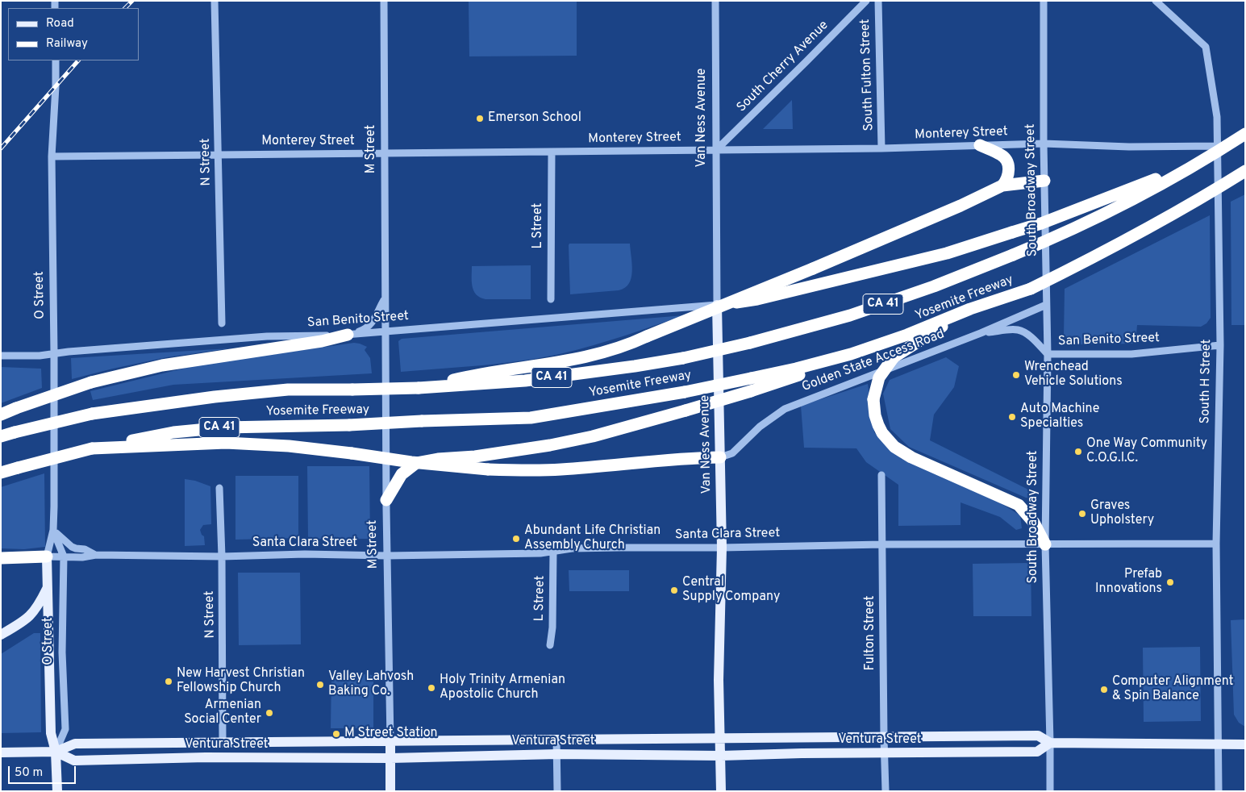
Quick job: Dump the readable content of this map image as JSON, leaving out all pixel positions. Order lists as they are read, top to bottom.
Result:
{
  "streets": {
    "highway": ["Yosemite Freeway", "CA 41"],
    "main road": [
      "Van Ness Avenue",
      "M Street",
      "O Street",
      "Ventura Street"
    ],
    "street": [
      "South Cherry Avenue",
      "South Fulton Street",
      "Monterey Street",
      "N Street",
      "South Broadway Street",
      "L Street",
      "San Benito Street",
      "Golden State Access Road",
      "South H Street",
      "Santa Clara Street",
      "Fulton Street"
    ]
  },
  "crossings": [
    ["South Cherry Avenue", "Van Ness Avenue"],
    ["South Cherry Avenue", "Monterey Street"],
    ["South Fulton Street", "Monterey Street"],
    ["Van Ness Avenue", "Monterey Street"],
    ["Van Ness Avenue", "San Benito Street"],
    ["Van Ness Avenue", "Golden State Access Road"],
    ["Van Ness Avenue", "Santa Clara Street"],
    ["Van Ness Avenue", "Ventura Street"],
    ["Monterey Street", "M Street"],
    ["Monterey Street", "N Street"],
    ["Monterey Street", "South Broadway Street"],
    ["Monterey Street", "L Street"],
    ["Monterey Street", "O Street"],
    ["Monterey Street", "South H Street"],
    ["M Street", "San Benito Street"],
    ["M Street", "Santa Clara Street"],
    ["M Street", "Ventura Street"],
    ["N Street", "Santa Clara Street"],
    ["N Street", "Ventura Street"],
    ["South Broadway Street", "San Benito Street"],
    ["South Broadway Street", "Golden State Access Road"],
    ["South Broadway Street", "Santa Clara Street"],
    ["South Broadway Street", "Ventura Street"],
    ["L Street", "Santa Clara Street"],
    ["O Street", "San Benito Street"],
    ["O Street", "Santa Clara Street"],
    ["O Street", "Ventura Street"],
    ["San Benito Street", "South H Street"],
    ["South H Street", "Santa Clara Street"],
    ["South H Street", "Ventura Street"],
    ["Santa Clara Street", "Fulton Street"],
    ["Fulton Street", "Ventura Street"]
  ],
  "places": [
    "Emerson School",
    "Wrenchead Vehicle Solutions",
    "Auto Machine Specialties",
    "One Way Community C.O.G.I.C.",
    "Graves Upholstery",
    "Abundant Life Christian Assembly Church",
    "Prefab Innovations",
    "Central Supply Company",
    "New Harvest Christian Fellowship Church",
    "Valley Lahvosh Baking Co.",
    "Holy Trinity Armenian Apostolic Church",
    "Computer Alignment & Spin Balance",
    "Armenian Social Center",
    "M Street Station"
  ],
  "legend": ["Road", "Railway"],
  "scale_bar": "50 m"
}
